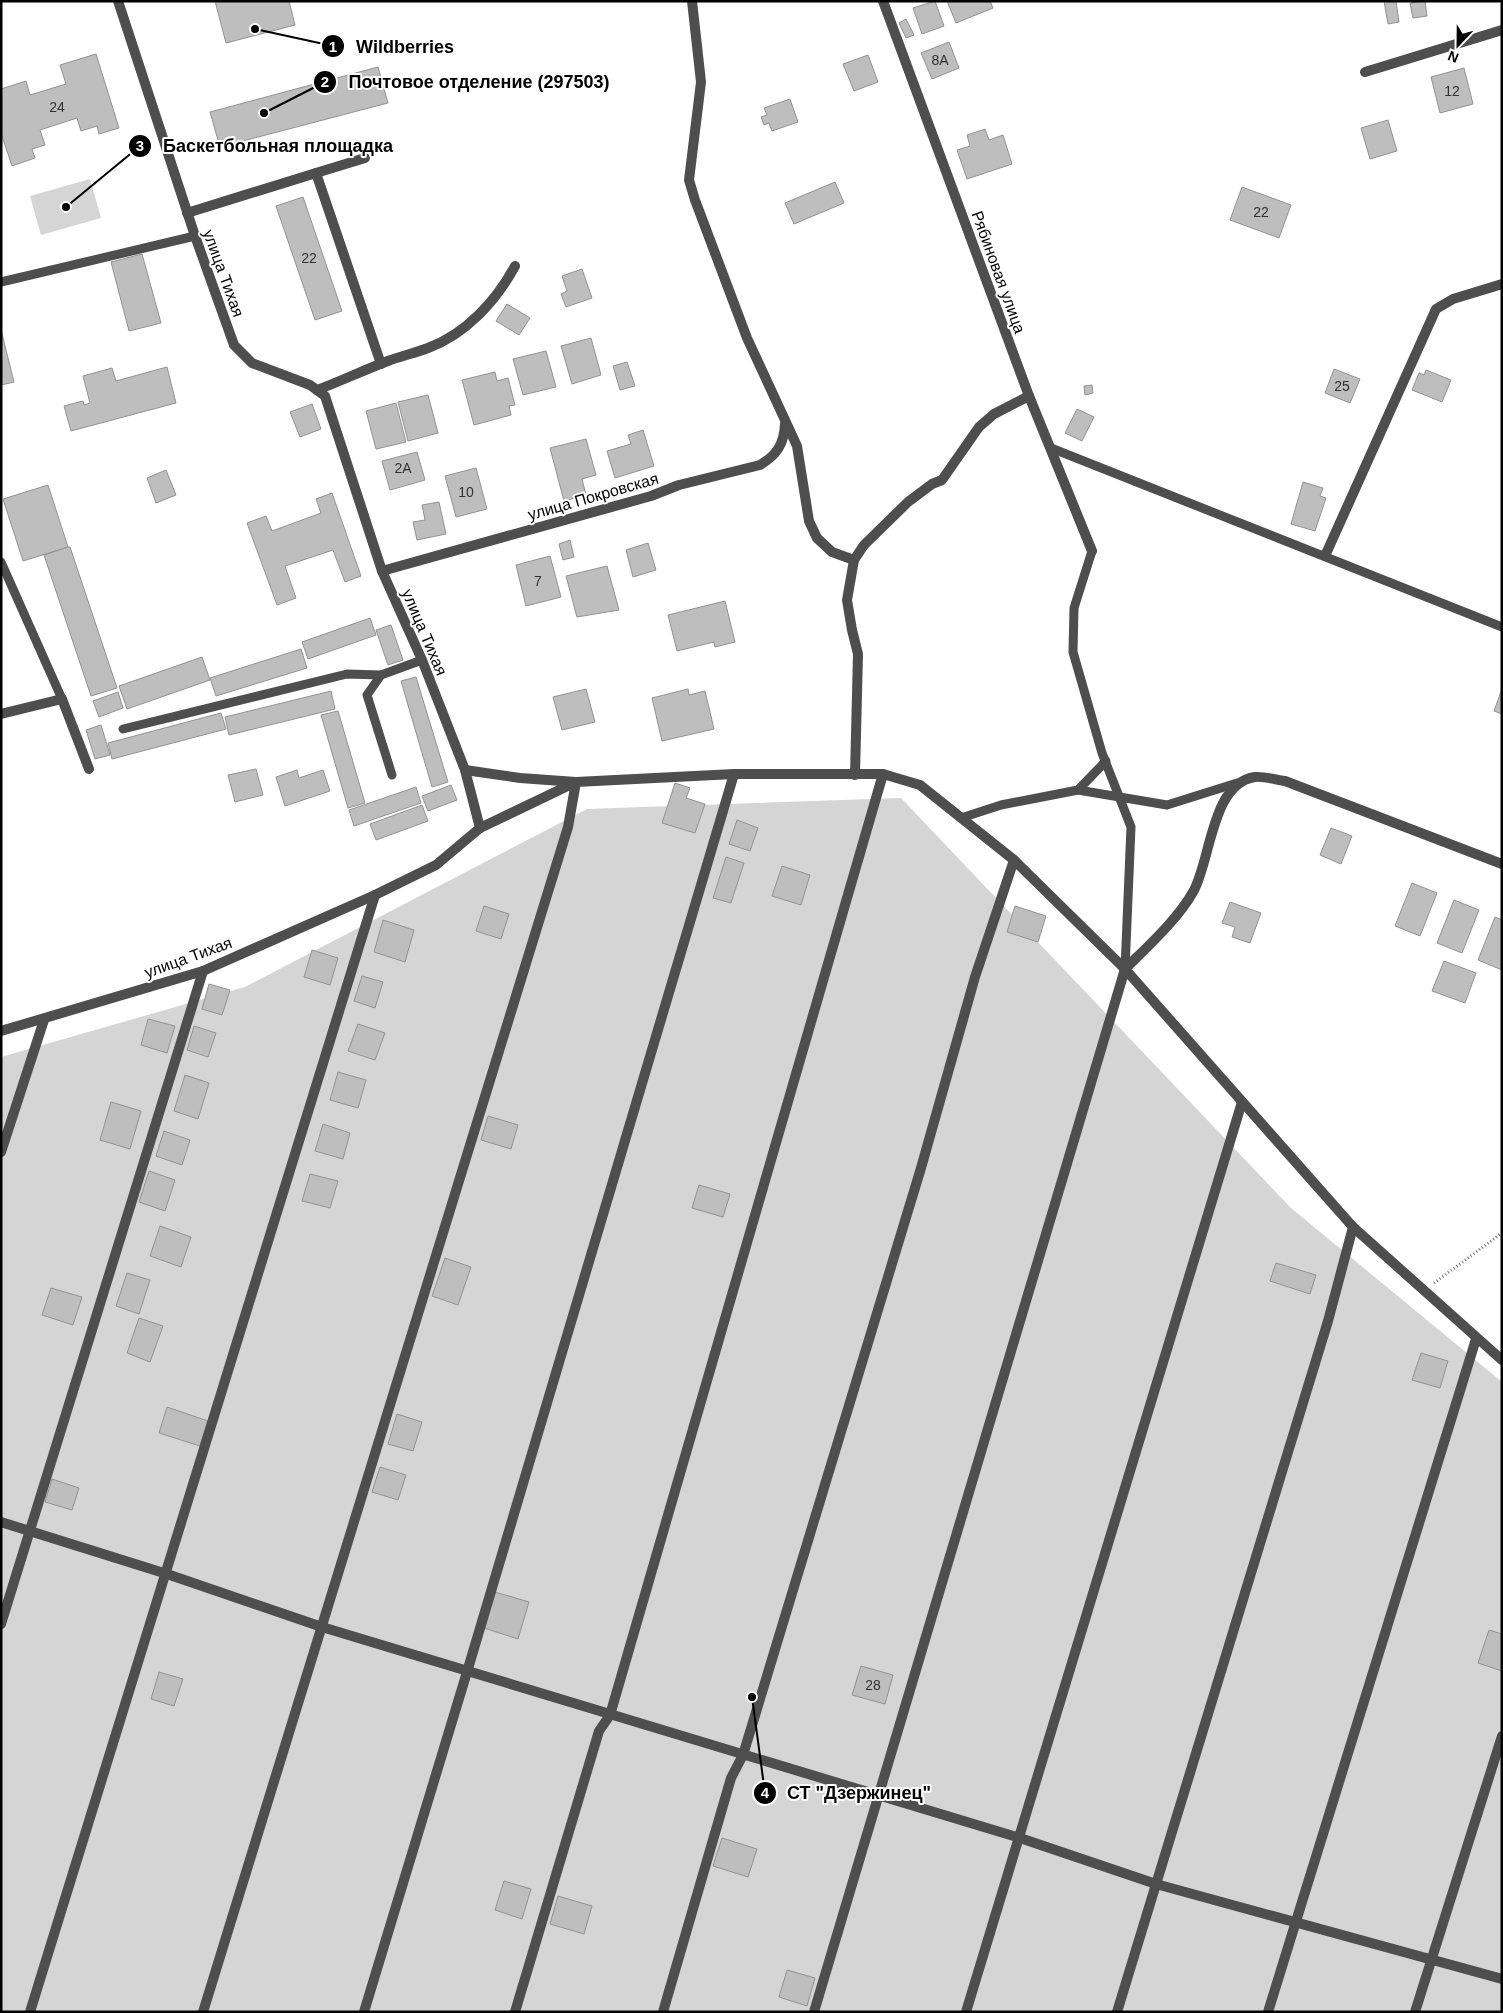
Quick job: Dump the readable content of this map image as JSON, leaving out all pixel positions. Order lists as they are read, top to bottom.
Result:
{
  "streets": {
    "street": ["Рябиновая улица", "улица Тихая", "улица Покровская"]
  },
  "crossings": [
    ["улица Тихая", "улица Покровская"]
  ],
  "places": [
    "Wildberries",
    "Почтовое отделение (297503)",
    "Баскетбольная площадка",
    "СТ \"Дзержинец\""
  ],
  "house_numbers": [
    "8А",
    "12",
    "24",
    "22",
    "22",
    "25",
    "2А",
    "10",
    "7",
    "28"
  ],
  "north": "bottom"
}
